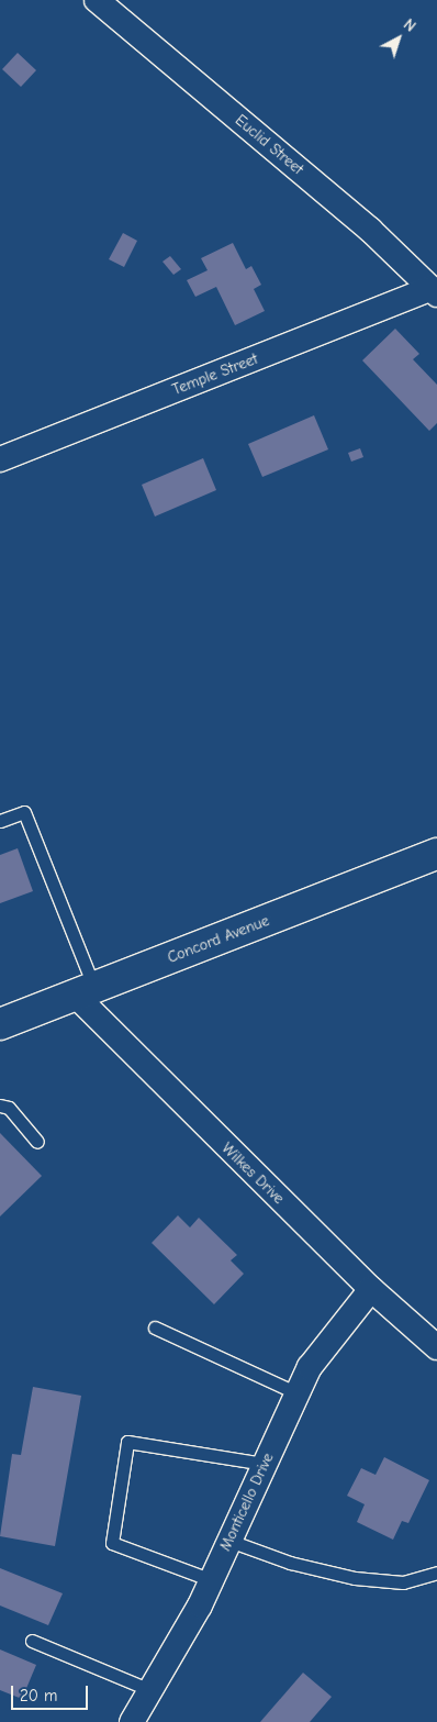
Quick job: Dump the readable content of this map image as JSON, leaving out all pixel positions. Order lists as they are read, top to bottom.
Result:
{
  "streets": {
    "street": [
      "Euclid Street",
      "Temple Street",
      "Concord Avenue",
      "Wilkes Drive",
      "Monticello Drive"
    ]
  },
  "crossings": [
    ["Euclid Street", "Temple Street"],
    ["Concord Avenue", "Wilkes Drive"],
    ["Wilkes Drive", "Monticello Drive"]
  ],
  "scale_bar": "20 m",
  "north": "top right"
}
